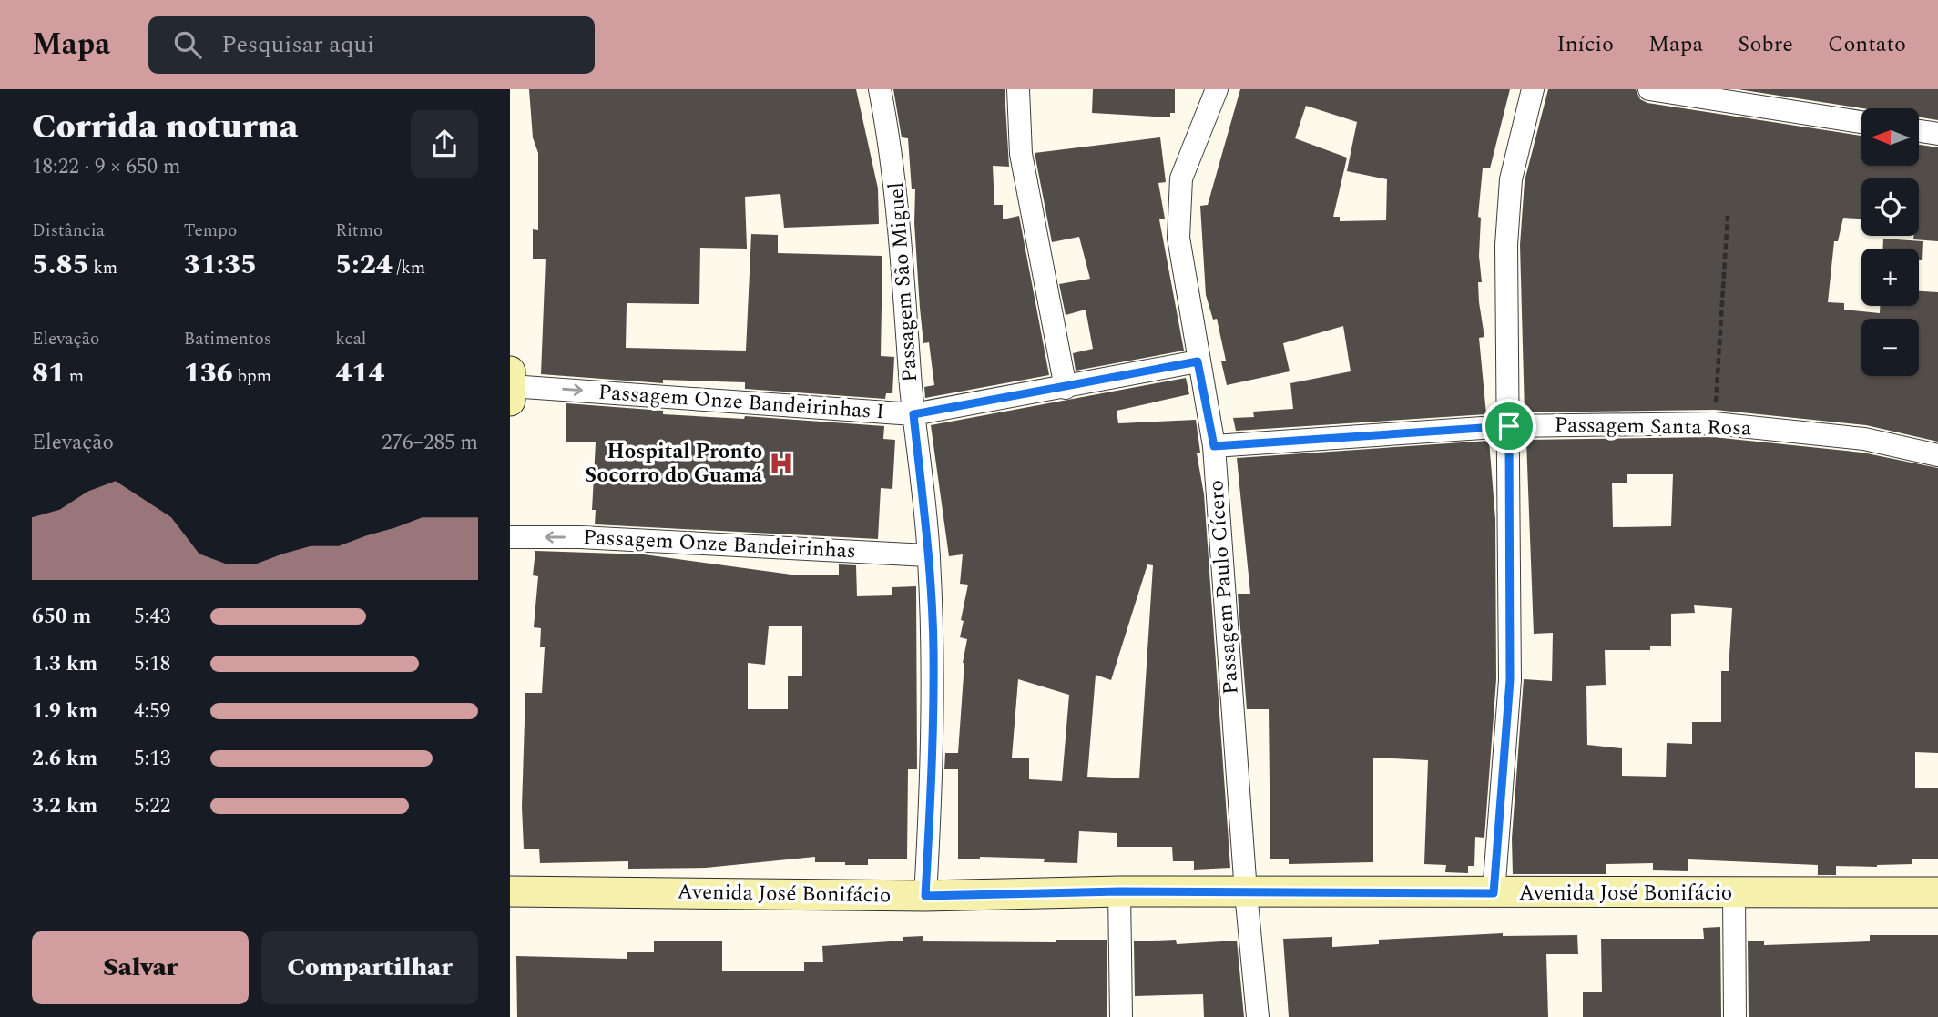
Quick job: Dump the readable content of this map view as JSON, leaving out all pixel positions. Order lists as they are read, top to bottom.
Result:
{
  "streets": {
    "main road": ["Avenida José Bonifácio"],
    "street": [
      "Passagem São Miguel",
      "Passagem Onze Bandeirinhas I",
      "Passagem Santa Rosa",
      "Passagem Onze Bandeirinhas",
      "Passagem Paulo Cícero"
    ]
  },
  "crossings": [
    ["Passagem São Miguel", "Passagem Onze Bandeirinhas I"],
    ["Passagem São Miguel", "Passagem Onze Bandeirinhas"],
    ["Passagem São Miguel", "Avenida José Bonifácio"],
    ["Passagem Onze Bandeirinhas I", "Passagem Paulo Cícero"],
    ["Passagem Santa Rosa", "Passagem Paulo Cícero"],
    ["Passagem Paulo Cícero", "Avenida José Bonifácio"]
  ],
  "one_way": ["Passagem Onze Bandeirinhas I", "Passagem Onze Bandeirinhas"],
  "places": {
    "hospital": ["Hospital Pronto Socorro do Guamá"]
  },
  "north": "left",
  "page": {
    "header": "Mapa",
    "search": "Pesquisar aqui",
    "nav": [
      "Início",
      "Mapa",
      "Sobre",
      "Contato"
    ],
    "heading": ["Corrida noturna", "18:22 · 9 × 650 m"],
    "map_buttons": ["+", "−"],
    "stats": [
      ["Distância", "5.85 km"],
      ["Tempo", "31:35"],
      ["Ritmo", "5:24 /km"],
      ["Elevação", "81 m"],
      ["Batimentos", "136 bpm"],
      ["kcal", "414"]
    ],
    "chart": ["Elevação", "276–285 m"],
    "list": [
      {
        "name": "650 m",
        "note": "5:43"
      },
      {
        "name": "1.3 km",
        "note": "5:18"
      },
      {
        "name": "1.9 km",
        "note": "4:59"
      },
      {
        "name": "2.6 km",
        "note": "5:13"
      },
      {
        "name": "3.2 km",
        "note": "5:22"
      }
    ],
    "buttons": ["Salvar", "Compartilhar"]
  }
}
